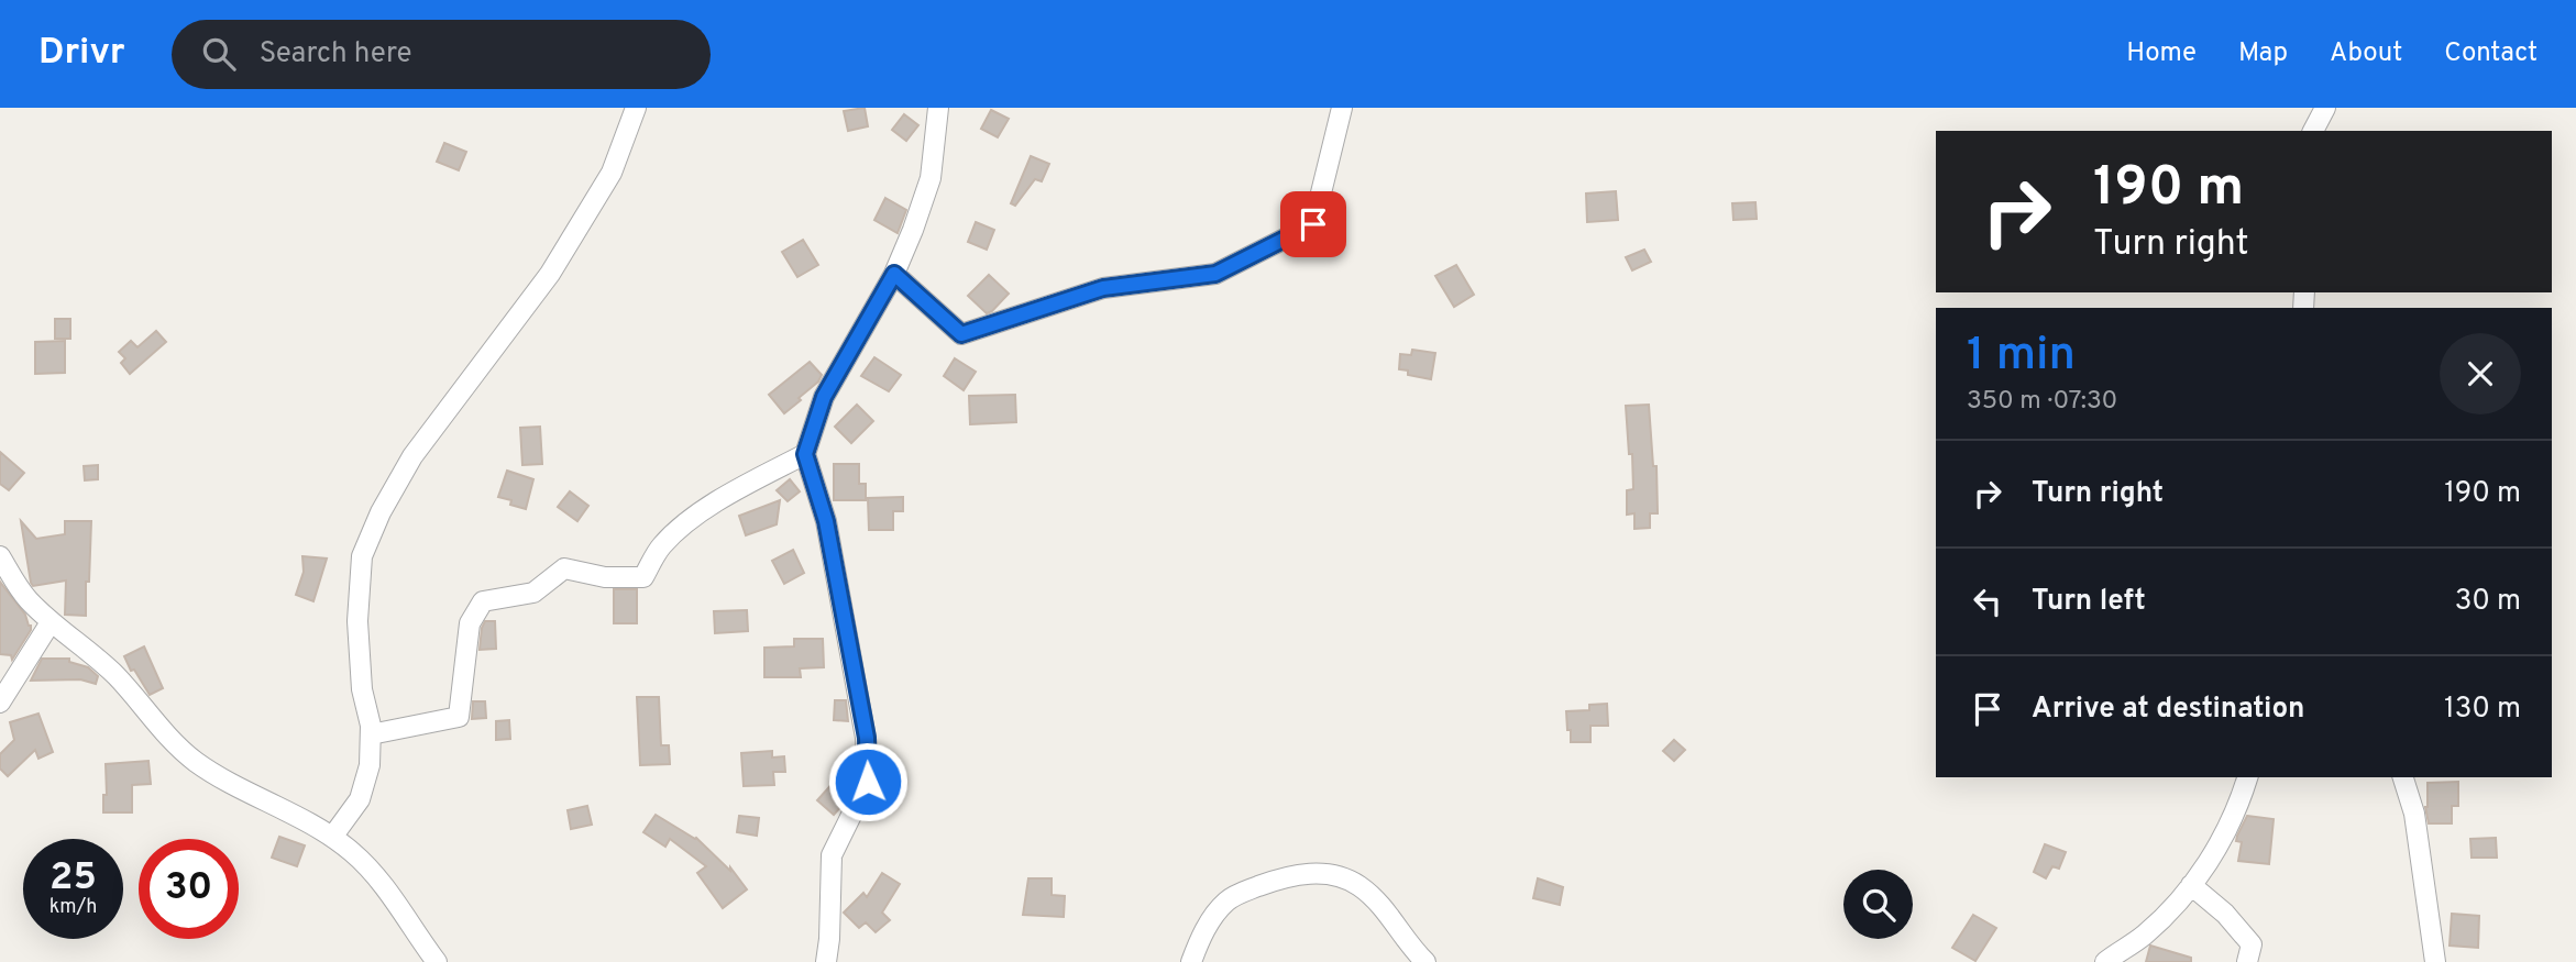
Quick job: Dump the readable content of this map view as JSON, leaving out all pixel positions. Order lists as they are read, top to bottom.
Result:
{
  "page": {
    "header": "Drivr",
    "search": "Search here",
    "nav": [
      "Home",
      "Map",
      "About",
      "Contact"
    ],
    "turn": ["190 m", "Turn right"],
    "heading": ["1 min", "350 m · 07:30"],
    "list": [
      {
        "name": "Turn right",
        "value": "190 m"
      },
      {
        "name": "Turn left",
        "value": "30 m"
      },
      {
        "name": "Arrive at destination",
        "value": "130 m"
      }
    ],
    "speed": "25 km/h",
    "limit": "30"
  }
}
